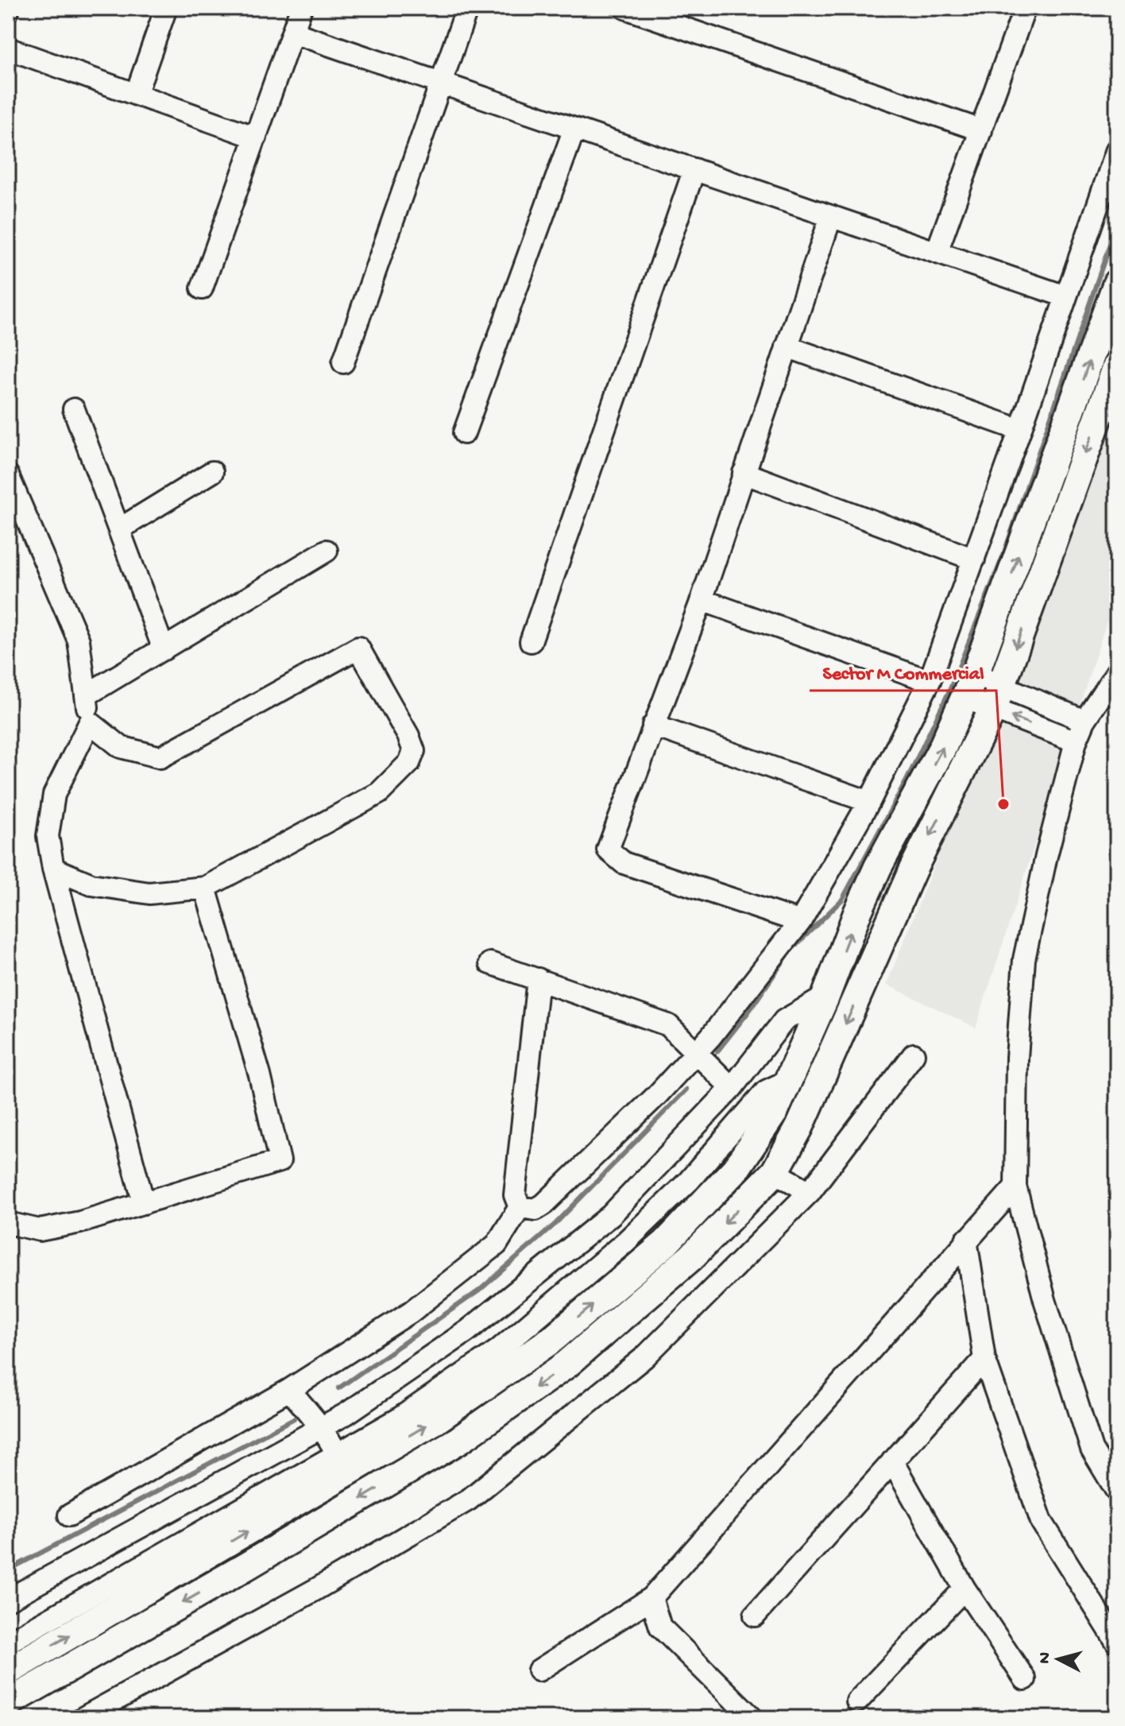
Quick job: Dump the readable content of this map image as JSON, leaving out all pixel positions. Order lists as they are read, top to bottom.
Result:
{
  "places": ["Sector M Commercial"],
  "north": "left"
}
